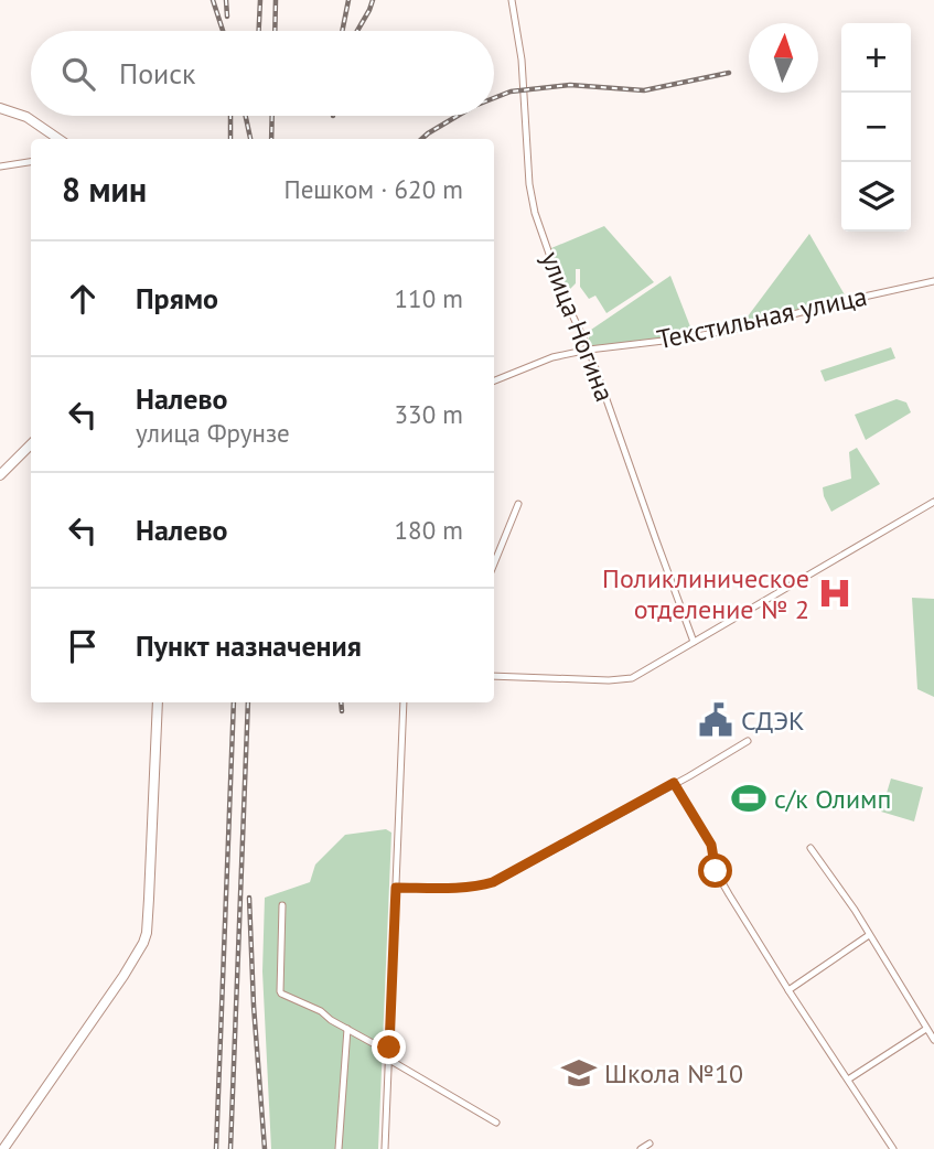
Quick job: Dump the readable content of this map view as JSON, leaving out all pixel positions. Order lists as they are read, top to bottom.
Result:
{
  "streets": {
    "street": ["Текстильная улица", "улица Ногина"]
  },
  "crossings": [
    ["Текстильная улица", "улица Ногина"]
  ],
  "places": {
    "hospital": ["Поликлиническое отделение № 2"],
    "public building": ["СДЭК"],
    "sports": ["с/к Олимп"],
    "school or university": ["Школа №10"]
  },
  "north": "top",
  "page": {
    "map_buttons": ["+", "−"],
    "search": "Поиск",
    "heading": ["8 мин", "Пешком · 620 m"],
    "list": [
      ["Прямо", "110 m"],
      ["Налево", "улица Фрунзе", "330 m"],
      ["Налево", "180 m"],
      "Пункт назначения"
    ]
  }
}
